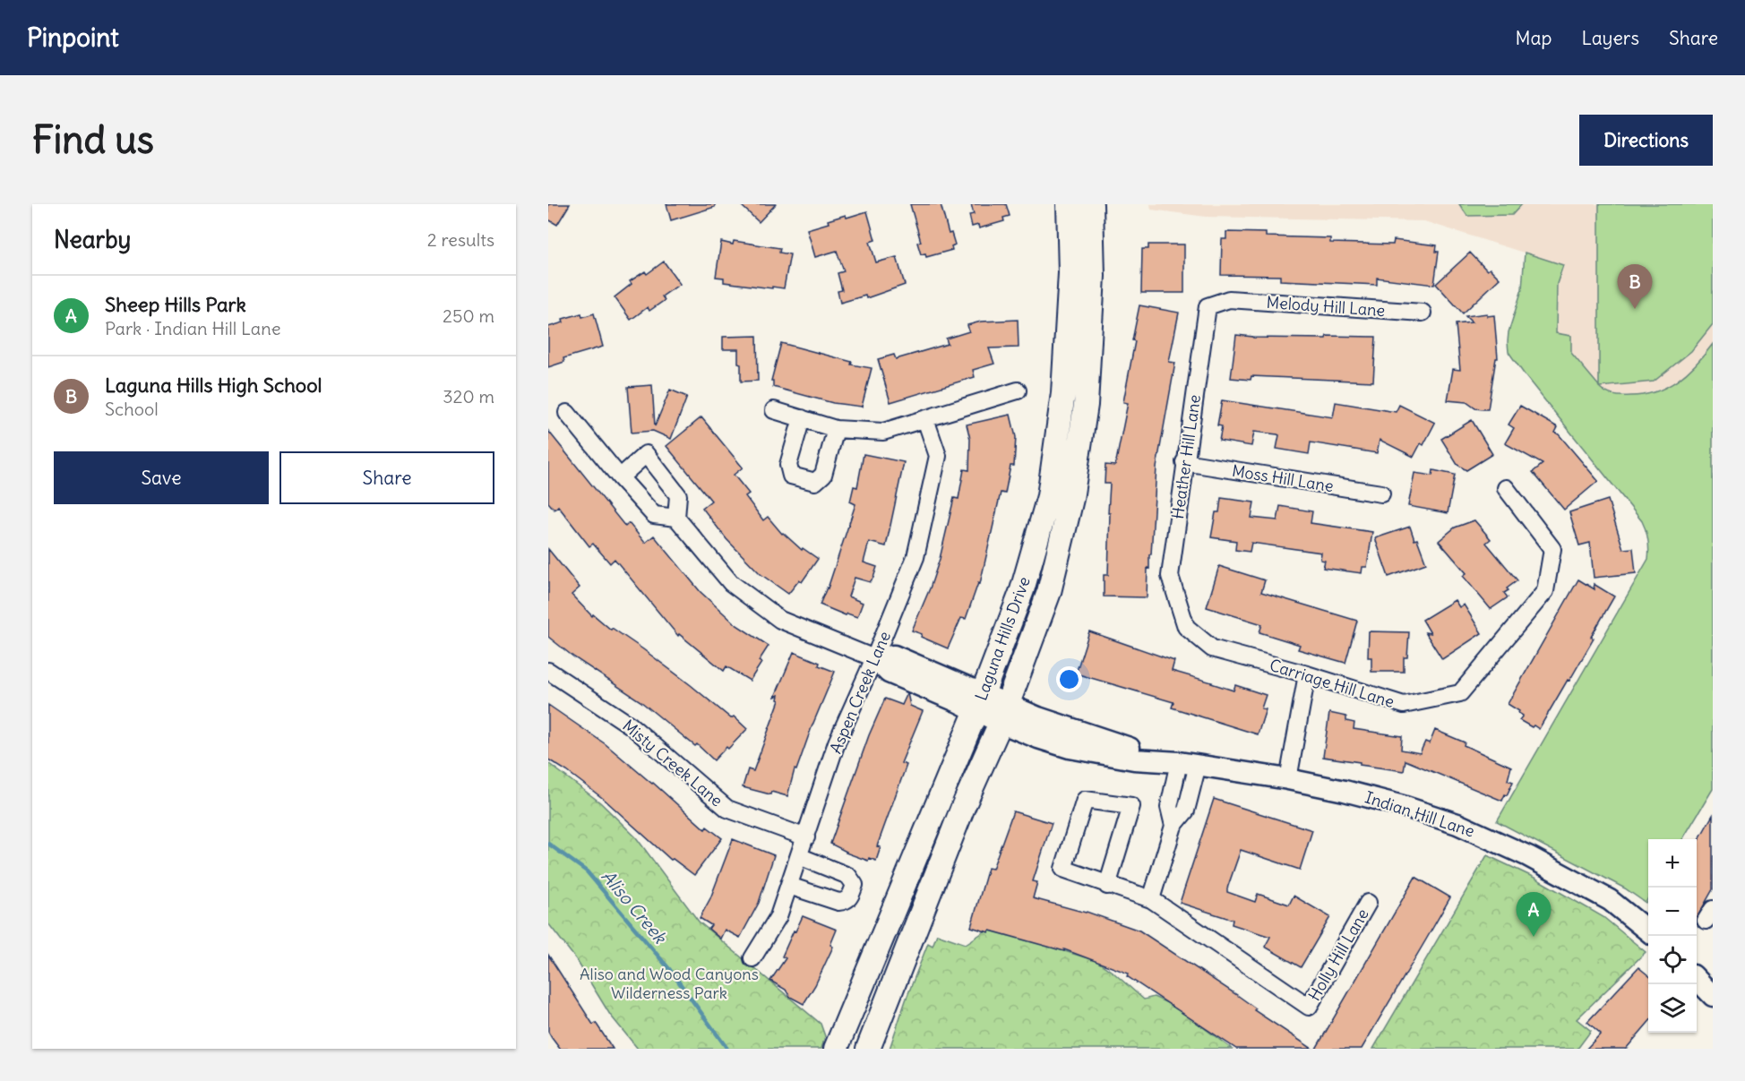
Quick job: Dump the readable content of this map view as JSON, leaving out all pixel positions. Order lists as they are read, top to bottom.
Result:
{
  "streets": {
    "main road": ["Laguna Hills Drive"],
    "street": [
      "Melody Hill Lane",
      "Heather Hill Lane",
      "Moss Hill Lane",
      "Carriage Hill Lane",
      "Aspen Creek Lane",
      "Misty Creek Lane",
      "Indian Hill Lane",
      "Holly Hill Lane"
    ]
  },
  "crossings": [
    ["Melody Hill Lane", "Heather Hill Lane"],
    ["Heather Hill Lane", "Moss Hill Lane"],
    ["Heather Hill Lane", "Carriage Hill Lane"],
    ["Laguna Hills Drive", "Indian Hill Lane"],
    ["Aspen Creek Lane", "Misty Creek Lane"],
    ["Aspen Creek Lane", "Indian Hill Lane"]
  ],
  "water": ["Aliso Creek"],
  "parks": ["Aliso and Wood Canyons Wilderness Park"],
  "page": {
    "header": "Pinpoint",
    "nav": ["Map", "Layers", "Share"],
    "buttons": [
      "Directions",
      ["Save", "Share"]
    ],
    "title": "Find us",
    "heading": ["Nearby", "2 results"],
    "pins": ["B", "A"],
    "list": [
      {
        "mark": "A",
        "name": "Sheep Hills Park",
        "note": "Park · Indian Hill Lane",
        "value": "250 m"
      },
      {
        "mark": "B",
        "name": "Laguna Hills High School",
        "note": "School",
        "value": "320 m"
      }
    ],
    "map_buttons": ["+", "−"]
  }
}
